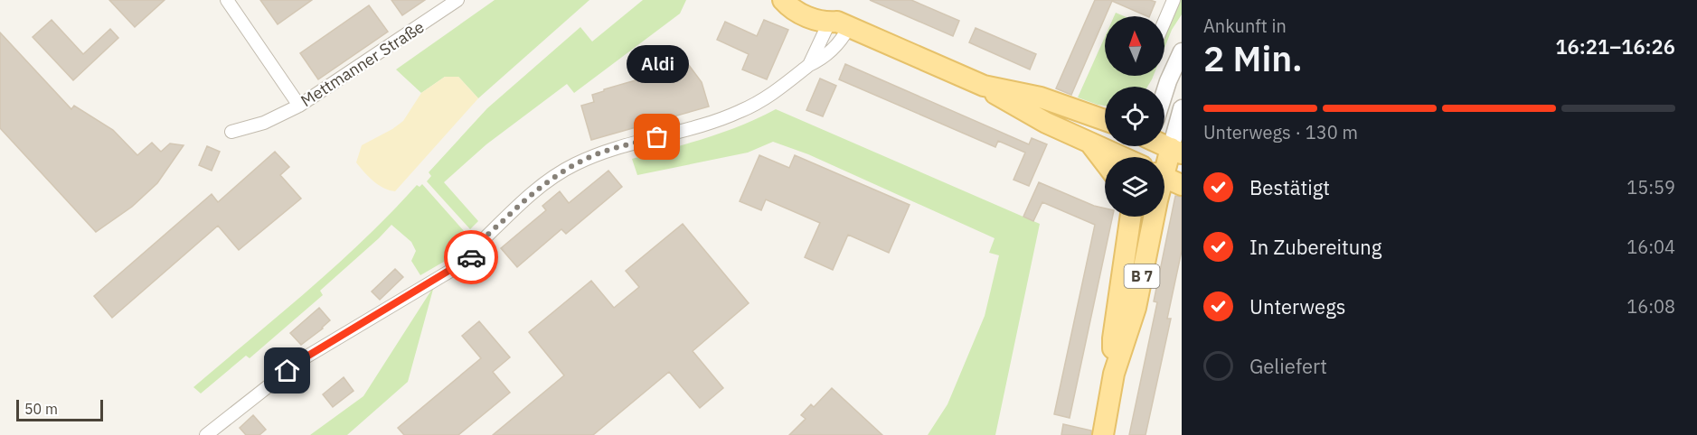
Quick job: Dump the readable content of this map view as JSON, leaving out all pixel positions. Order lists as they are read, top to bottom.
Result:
{
  "streets": {
    "main road": ["B 7"],
    "street": ["Mettmanner Straße"]
  },
  "places": ["Aldi"],
  "scale_bar": "50 m",
  "north": "top",
  "page": {
    "heading": ["2 Min.", "Ankunft in", "16:21–16:26"],
    "bubble": "Aldi",
    "bar": "Unterwegs · 130 m",
    "list": [
      ["Bestätigt", "15:59"],
      ["In Zubereitung", "16:04"],
      ["Unterwegs", "16:08"],
      "Geliefert"
    ],
    "scale": "50 m"
  }
}
